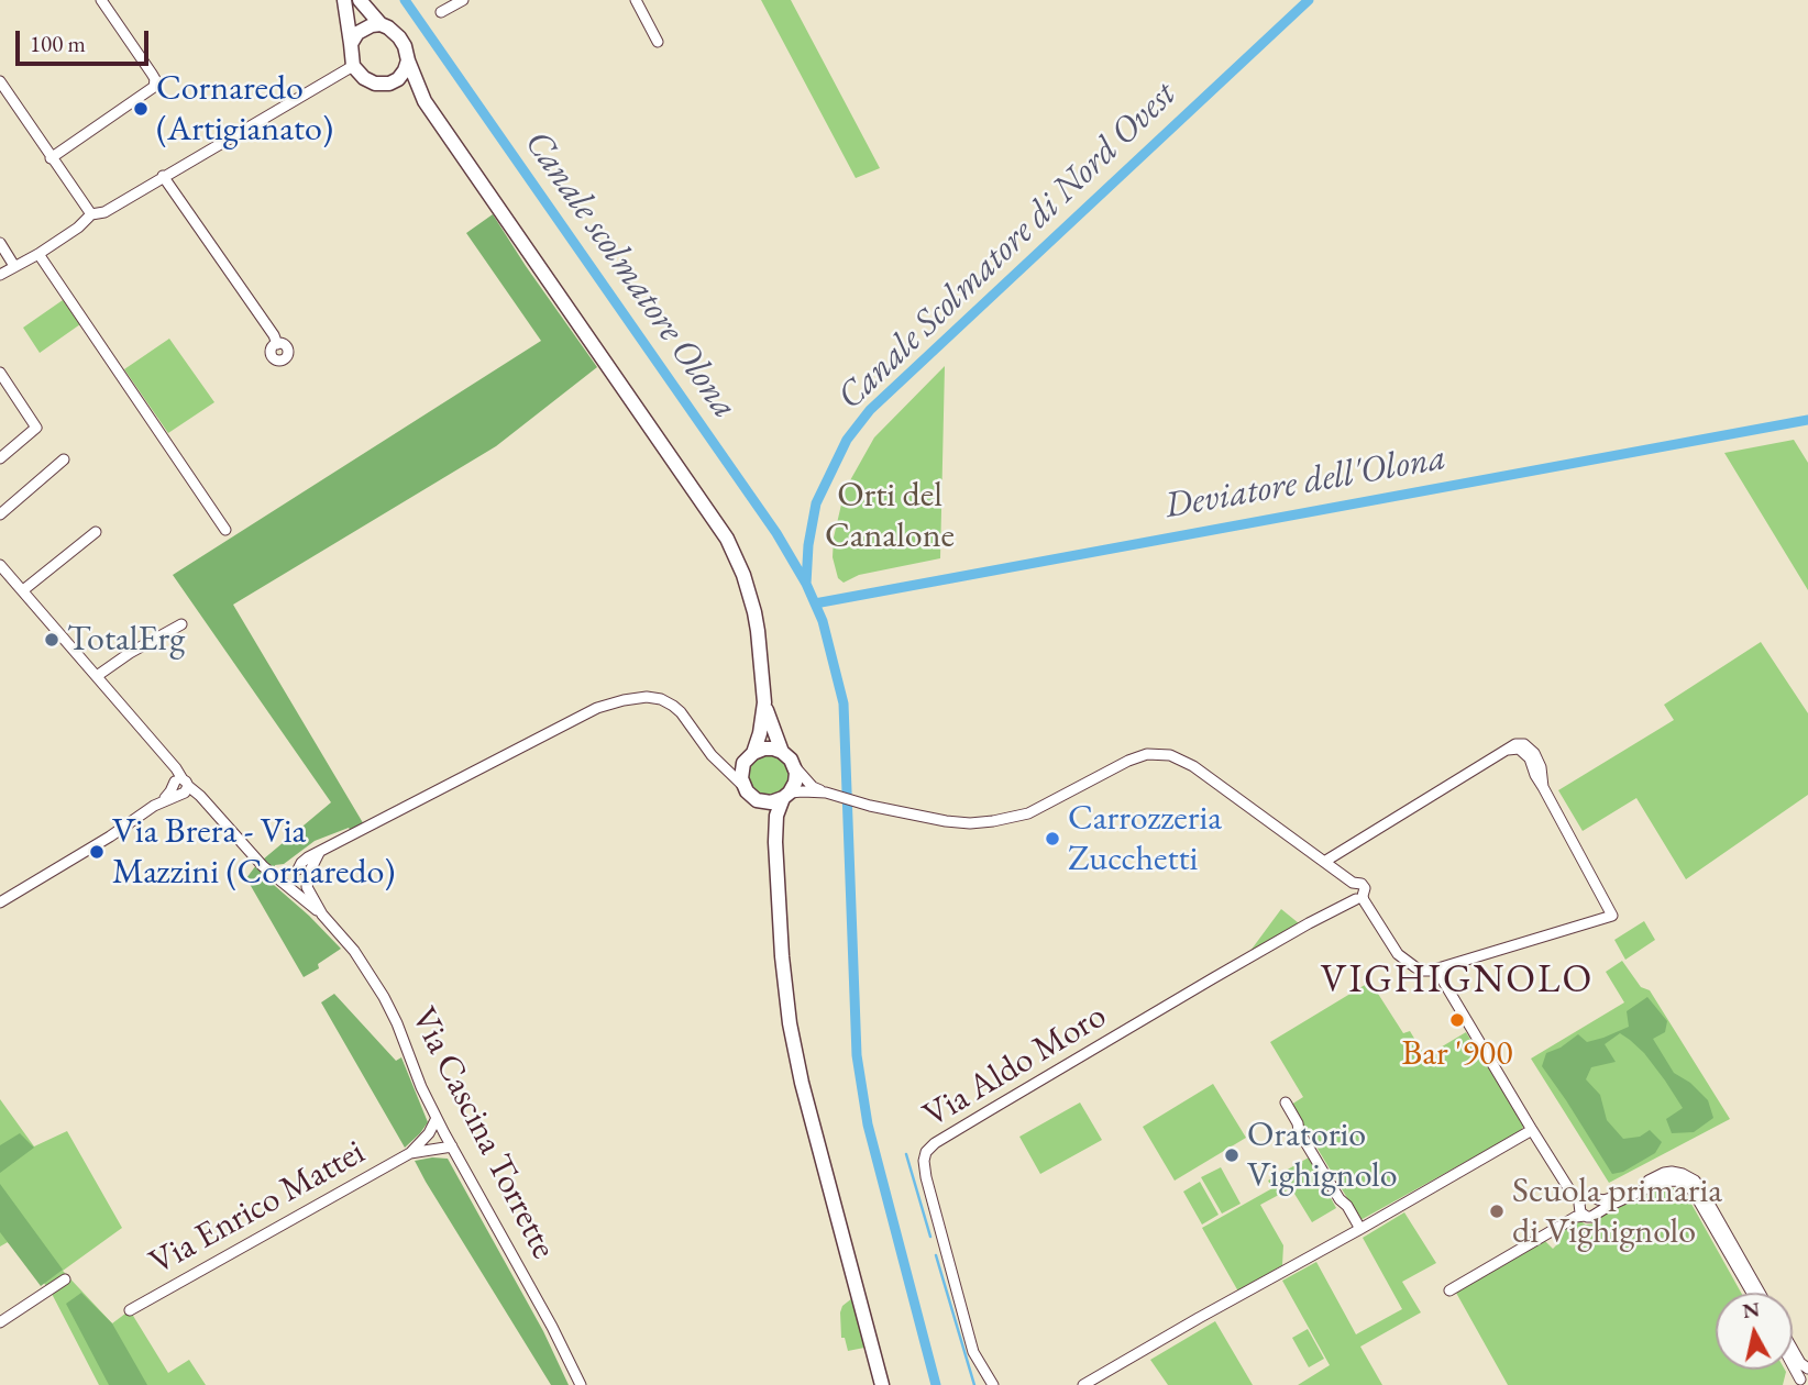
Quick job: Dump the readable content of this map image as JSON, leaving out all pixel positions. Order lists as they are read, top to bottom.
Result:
{
  "streets": {
    "street": ["Via Aldo Moro", "Via Cascina Torrette", "Via Enrico Mattei"]
  },
  "crossings": [
    ["Via Cascina Torrette", "Via Enrico Mattei"]
  ],
  "districts": ["VIGHIGNOLO"],
  "water": ["Canale Scolmatore di Nord Ovest", "Canale scolmatore Olona", "Deviatore dell'Olona"],
  "parks": ["Orti del Canalone"],
  "places": [
    "Cornaredo (Artigianato)",
    "TotalErg",
    "Carrozzeria Zucchetti",
    "Via Brera - Via Mazzini (Cornaredo)",
    "Bar '900",
    "Oratorio Vighignolo",
    "Scuola primaria di Vighignolo"
  ],
  "scale_bar": "100 m",
  "north": "top"
}
